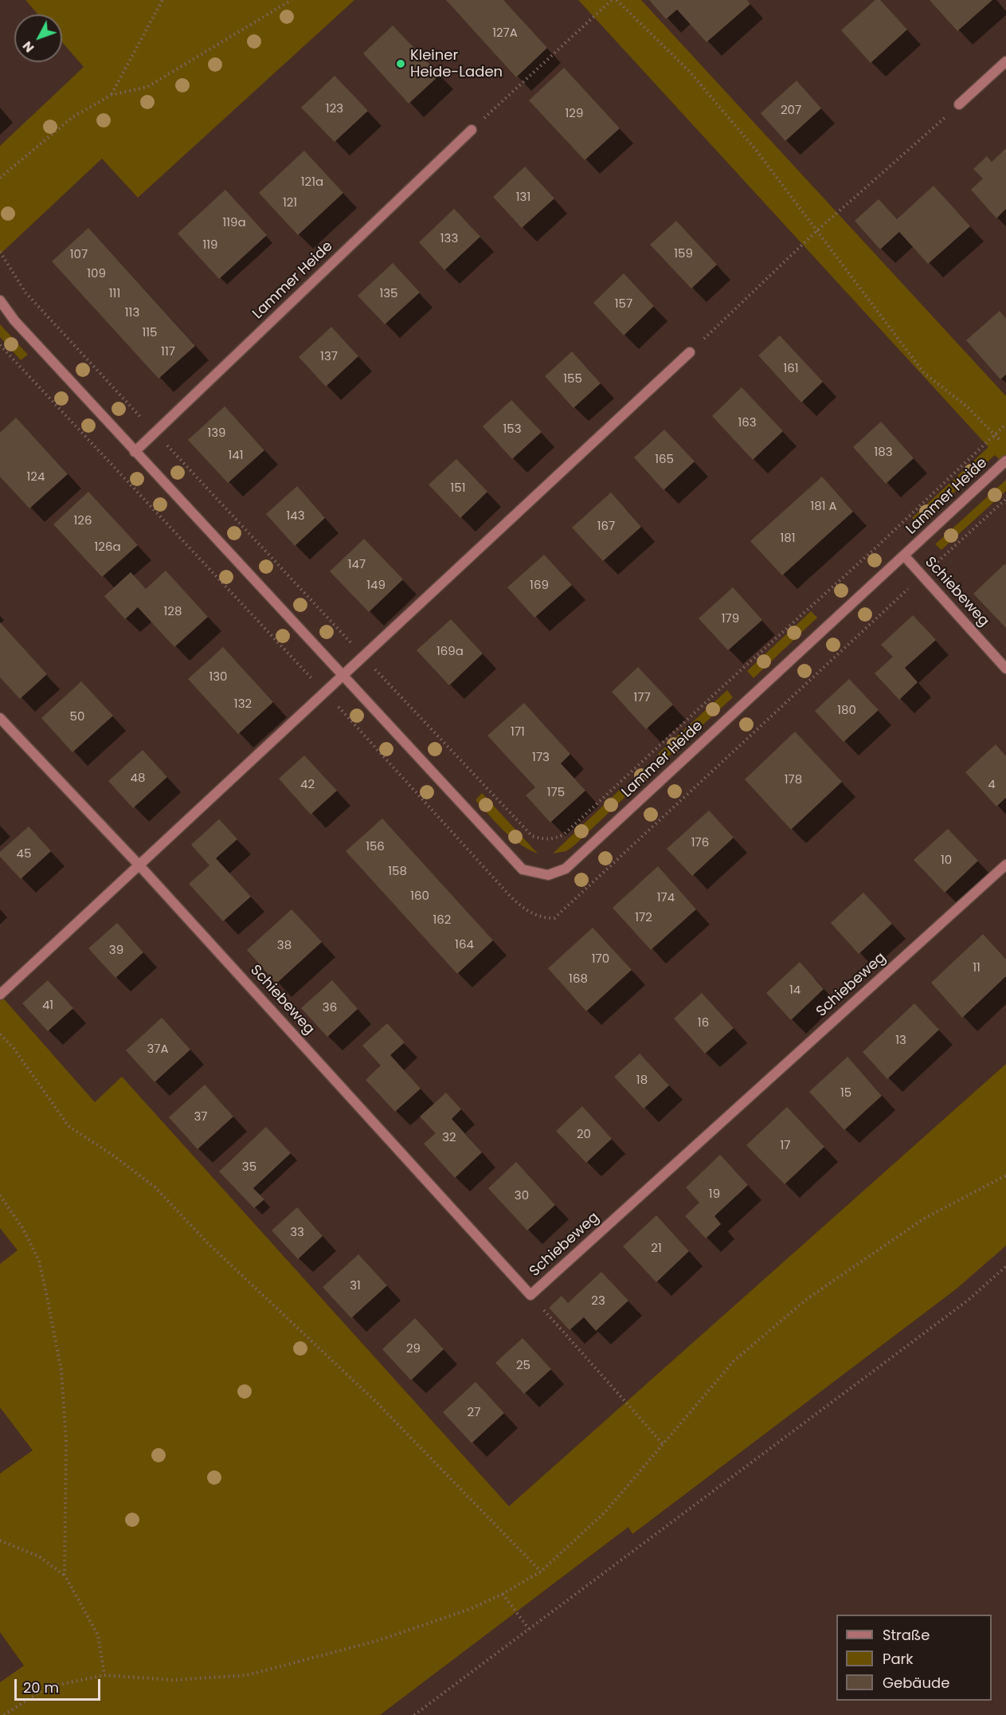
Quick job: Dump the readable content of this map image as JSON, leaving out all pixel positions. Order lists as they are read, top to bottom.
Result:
{
  "streets": {
    "street": ["Lammer Heide", "Schiebeweg"]
  },
  "crossings": [
    ["Lammer Heide", "Schiebeweg"]
  ],
  "places": ["Kleiner Heide-Laden"],
  "house_numbers": [
    "127A",
    "123",
    "207",
    "129",
    "121a",
    "131",
    "121",
    "119a",
    "133",
    "119",
    "159",
    "107",
    "109",
    "111",
    "135",
    "157",
    "113",
    "115",
    "117",
    "137",
    "161",
    "155",
    "163",
    "153",
    "139",
    "183",
    "141",
    "165",
    "124",
    "151",
    "181 A",
    "143",
    "126",
    "167",
    "181",
    "126a",
    "147",
    "149",
    "169",
    "128",
    "179",
    "169a",
    "130",
    "177",
    "132",
    "180",
    "50",
    "171",
    "173",
    "48",
    "178",
    "42",
    "4",
    "175",
    "176",
    "156",
    "45",
    "10",
    "158",
    "160",
    "174",
    "172",
    "162",
    "164",
    "38",
    "39",
    "170",
    "11",
    "168",
    "14",
    "41",
    "36",
    "16",
    "13",
    "37A",
    "18",
    "15",
    "37",
    "20",
    "32",
    "17",
    "35",
    "19",
    "30",
    "33",
    "21",
    "31",
    "23",
    "29",
    "25",
    "27"
  ],
  "legend": ["Straße", "Park", "Gebäude"],
  "scale_bar": "20 m",
  "north": "bottom left"
}
